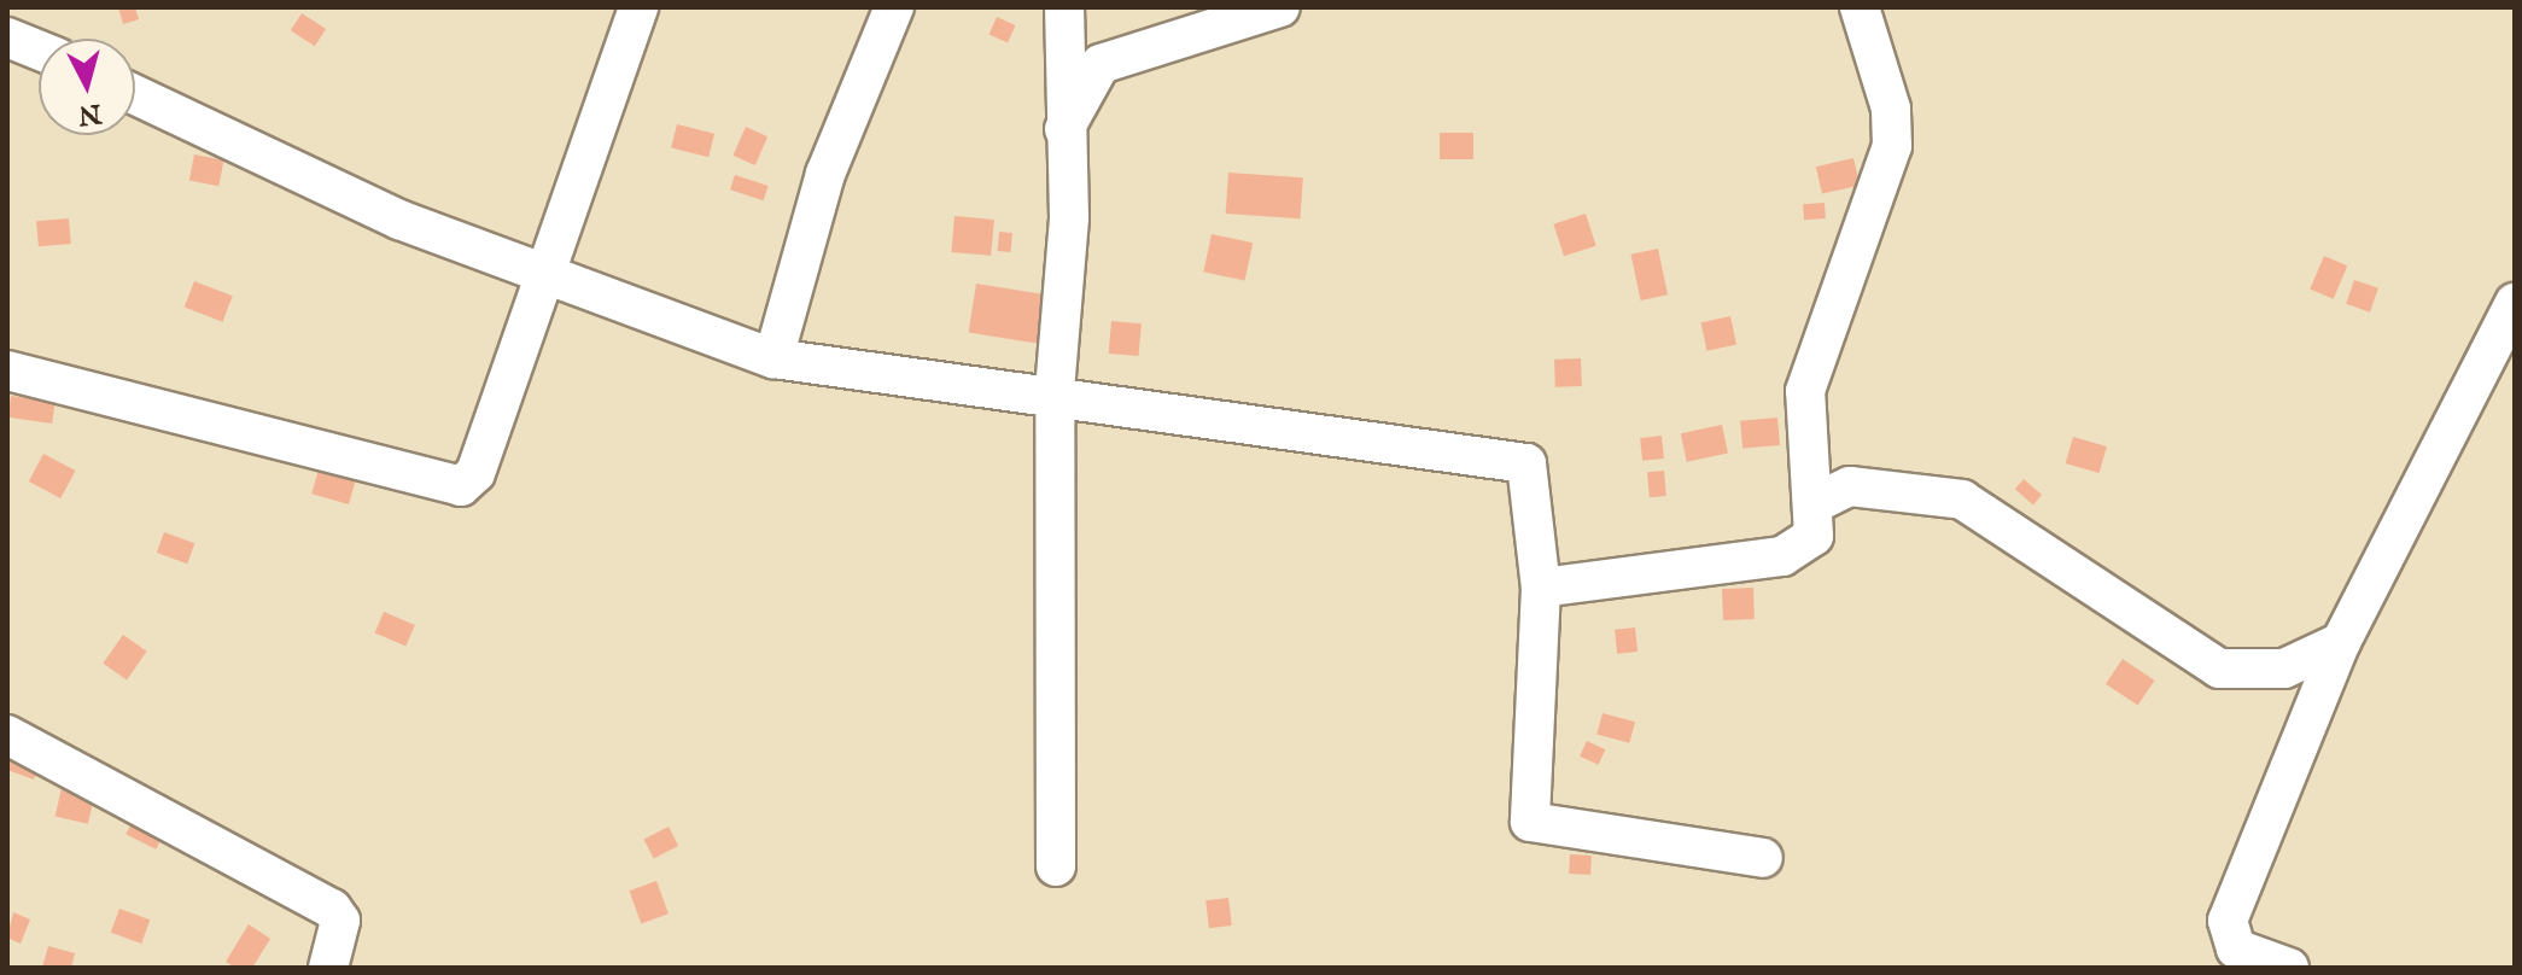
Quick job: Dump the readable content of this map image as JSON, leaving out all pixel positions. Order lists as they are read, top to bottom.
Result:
{
  "north": "bottom"
}
